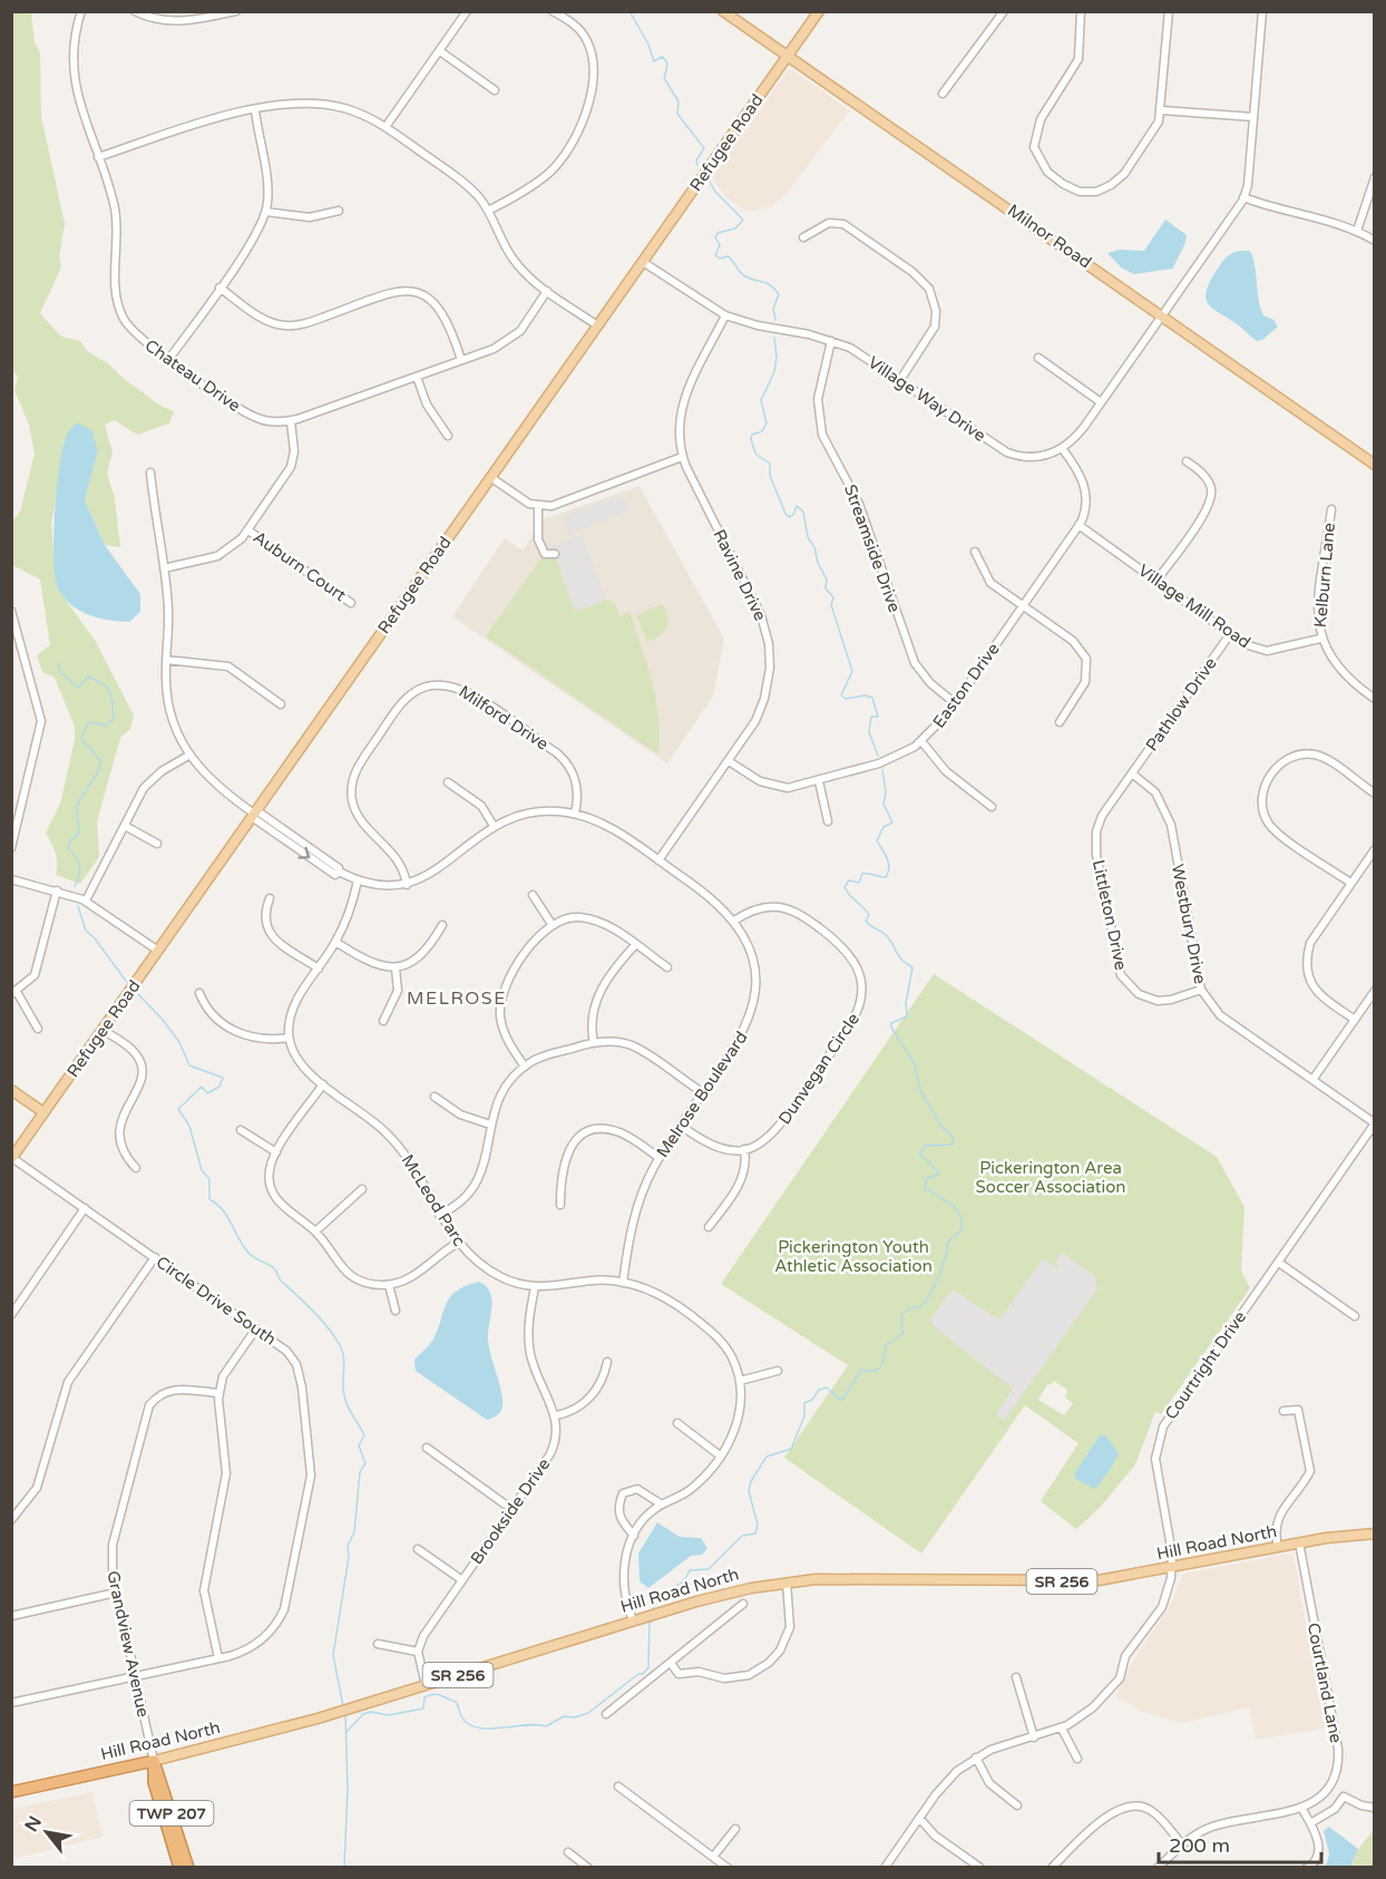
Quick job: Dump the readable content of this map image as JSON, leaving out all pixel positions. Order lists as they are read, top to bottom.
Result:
{
  "streets": {
    "highway": ["Hill Road North", "SR 256", "TWP 207"],
    "main road": ["Refugee Road", "Milnor Road"],
    "street": [
      "Chateau Drive",
      "Village Way Drive",
      "Streamside Drive",
      "Auburn Court",
      "Ravine Drive",
      "Kelburn Lane",
      "Village Mill Road",
      "Easton Drive",
      "Pathlow Drive",
      "Milford Drive",
      "Littleton Drive",
      "Westbury Drive",
      "Dunvegan Circle",
      "Melrose Boulevard",
      "McLeod Parc",
      "Circle Drive South",
      "Courtright Drive",
      "Brookside Drive",
      "Grandview Avenue",
      "Courtland Lane"
    ]
  },
  "crossings": [
    ["Refugee Road", "Milnor Road"],
    ["Refugee Road", "Village Way Drive"],
    ["Refugee Road", "Melrose Boulevard"],
    ["Refugee Road", "Circle Drive South"],
    ["Village Way Drive", "Streamside Drive"],
    ["Village Way Drive", "Ravine Drive"],
    ["Village Way Drive", "Easton Drive"],
    ["Streamside Drive", "Easton Drive"],
    ["Ravine Drive", "Easton Drive"],
    ["Ravine Drive", "Melrose Boulevard"],
    ["Kelburn Lane", "Village Mill Road"],
    ["Village Mill Road", "Easton Drive"],
    ["Village Mill Road", "Pathlow Drive"],
    ["Pathlow Drive", "Littleton Drive"],
    ["Pathlow Drive", "Westbury Drive"],
    ["Milford Drive", "Melrose Boulevard"],
    ["Littleton Drive", "Westbury Drive"],
    ["Westbury Drive", "Courtright Drive"],
    ["Dunvegan Circle", "Melrose Boulevard"],
    ["Melrose Boulevard", "McLeod Parc"],
    ["McLeod Parc", "Brookside Drive"],
    ["McLeod Parc", "Hill Road North"],
    ["Circle Drive South", "Grandview Avenue"],
    ["Courtright Drive", "Hill Road North"],
    ["Hill Road North", "Grandview Avenue"],
    ["Hill Road North", "Courtland Lane"],
    ["Hill Road North", "TWP 207"],
    ["Grandview Avenue", "TWP 207"]
  ],
  "districts": ["MELROSE"],
  "parks": ["Pickerington Area Soccer Association", "Pickerington Youth Athletic Association"],
  "scale_bar": "200 m",
  "north": "top left"
}
